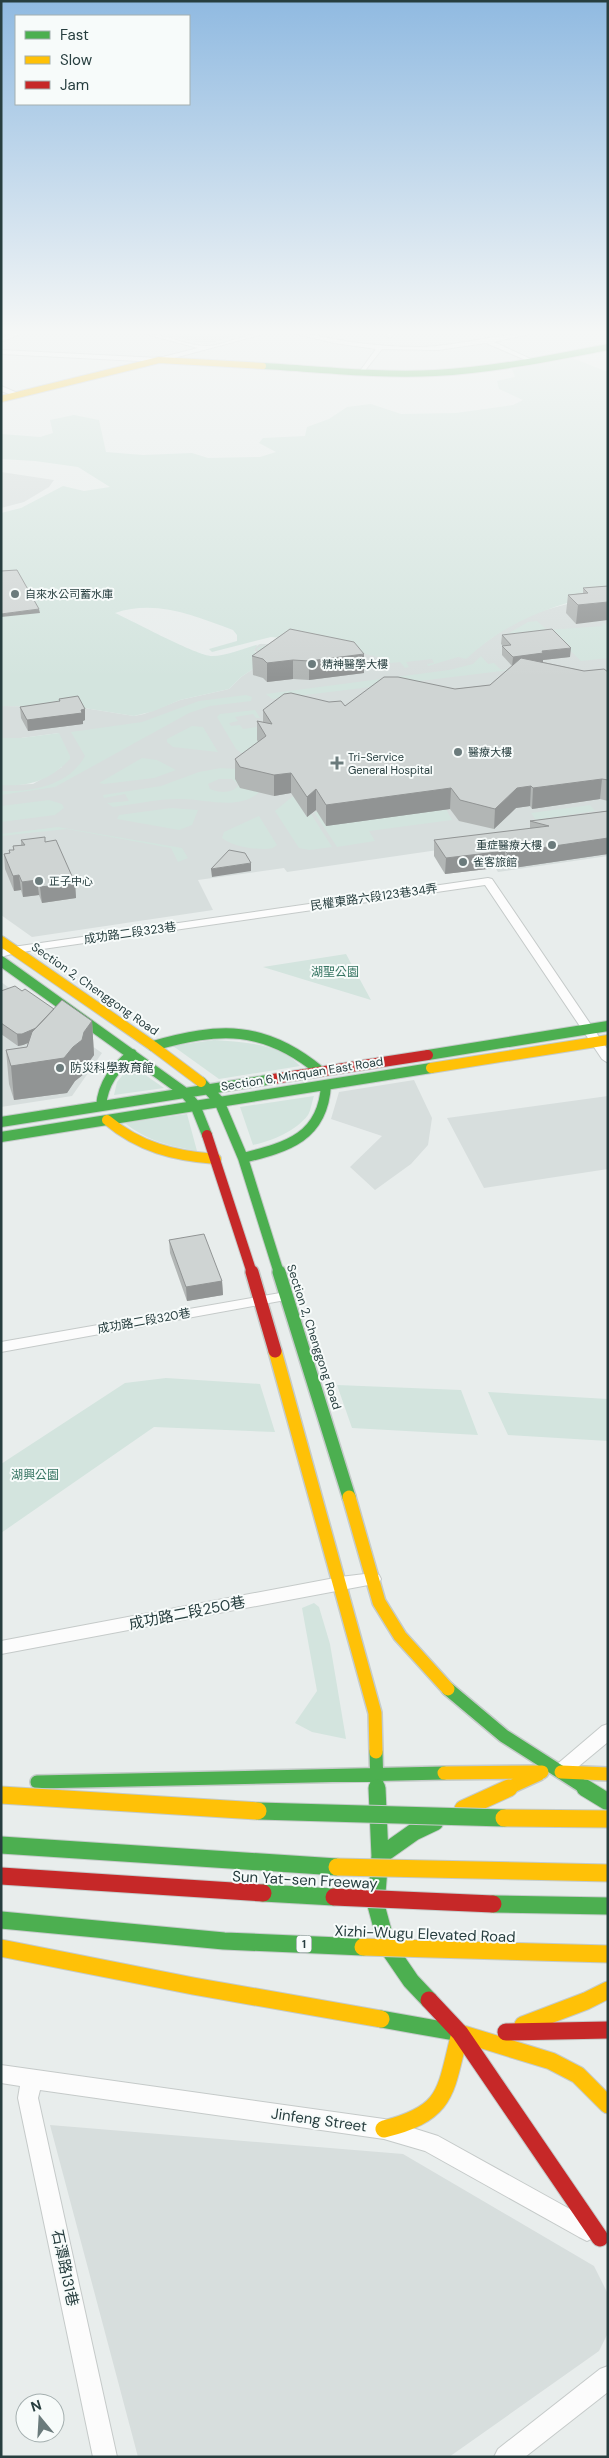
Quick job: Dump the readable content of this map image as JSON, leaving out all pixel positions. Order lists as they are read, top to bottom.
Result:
{
  "streets": {
    "main road": [
      "Section 2, Chenggong Road",
      "Section 6, Minquan East Road",
      "Sun Yat-sen Freeway",
      "Xizhi-Wugu Elevated Road",
      "1"
    ],
    "street": [
      "民權東路六段123巷34弄",
      "成功路二段323巷",
      "成功路二段320巷",
      "成功路二段250巷",
      "Jinfeng Street",
      "石潭路131巷"
    ]
  },
  "crossings": [
    ["民權東路六段123巷34弄", "成功路二段323巷"],
    ["成功路二段323巷", "Section 2, Chenggong Road"],
    ["Section 2, Chenggong Road", "Section 6, Minquan East Road"],
    ["Section 2, Chenggong Road", "成功路二段320巷"],
    ["Section 2, Chenggong Road", "成功路二段250巷"],
    ["Jinfeng Street", "石潭路131巷"]
  ],
  "parks": ["湖聖公園", "湖興公園"],
  "places": {
    "other": [
      "自來水公司蓄水庫",
      "精神醫學大樓",
      "醫療大樓",
      "重症醫療大樓",
      "雀客旅館",
      "正子中心",
      "防災科學教育館"
    ],
    "health": ["Tri-Service General Hospital"]
  },
  "legend": ["Fast", "Slow", "Jam"],
  "north": "top"
}
